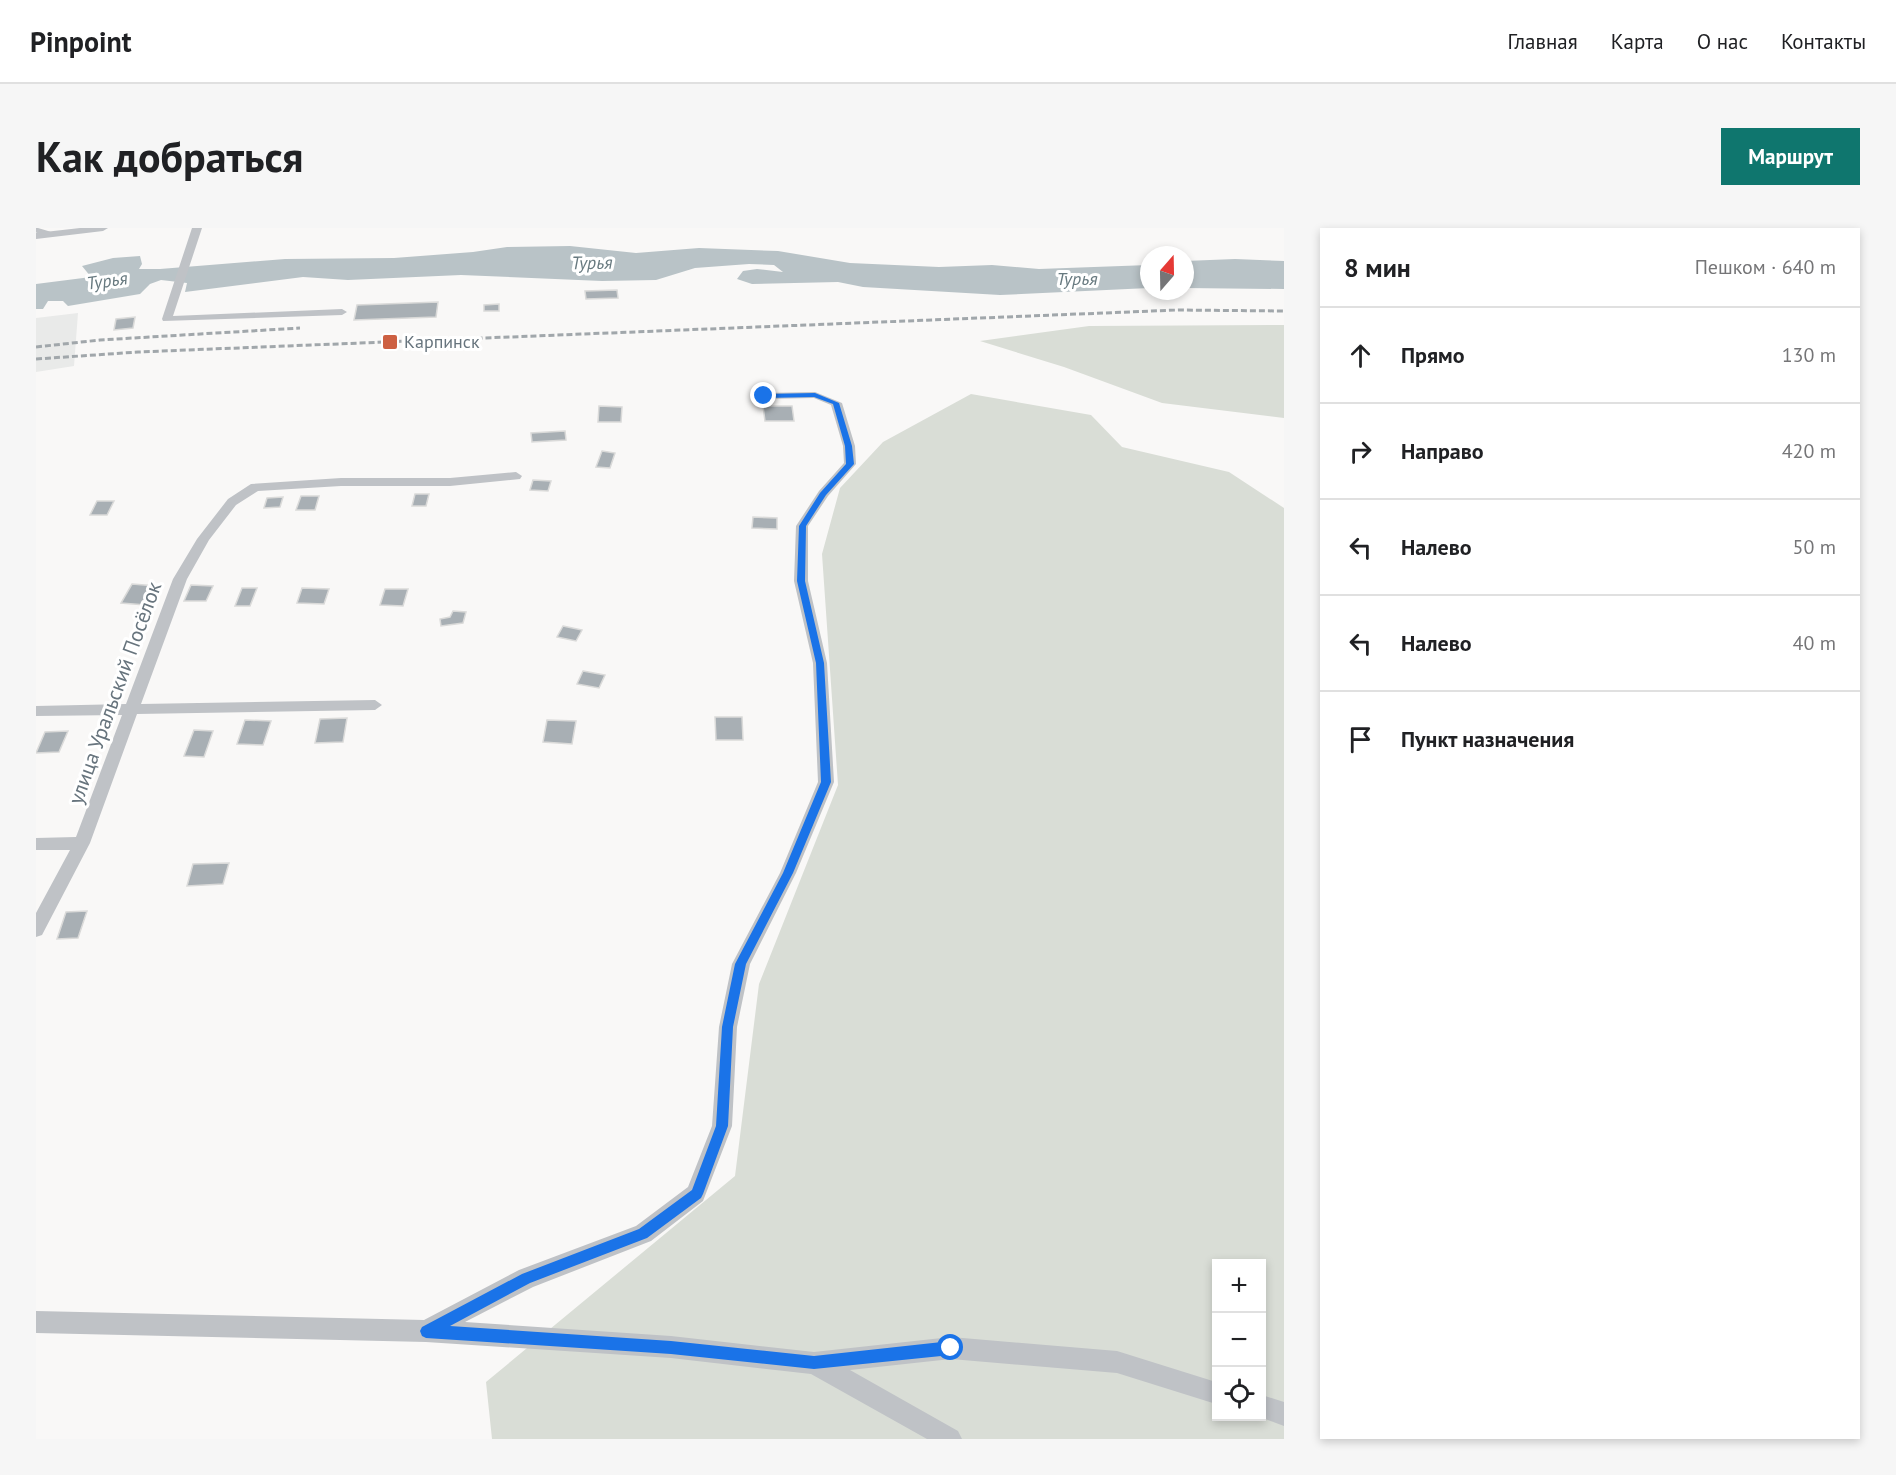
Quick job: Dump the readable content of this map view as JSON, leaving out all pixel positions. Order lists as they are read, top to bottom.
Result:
{
  "streets": {
    "street": ["улица Уральский Посёлок"]
  },
  "water": ["Турья"],
  "places": {
    "transit": ["Карпинск"]
  },
  "north": "top",
  "page": {
    "header": "Pinpoint",
    "nav": [
      "Главная",
      "Карта",
      "О нас",
      "Контакты"
    ],
    "buttons": "Маршрут",
    "title": "Как добраться",
    "heading": ["8 мин", "Пешком · 640 m"],
    "list": [
      ["Прямо", "130 m"],
      ["Направо", "420 m"],
      ["Налево", "50 m"],
      ["Налево", "40 m"],
      "Пункт назначения"
    ],
    "map_buttons": ["+", "−"]
  }
}
